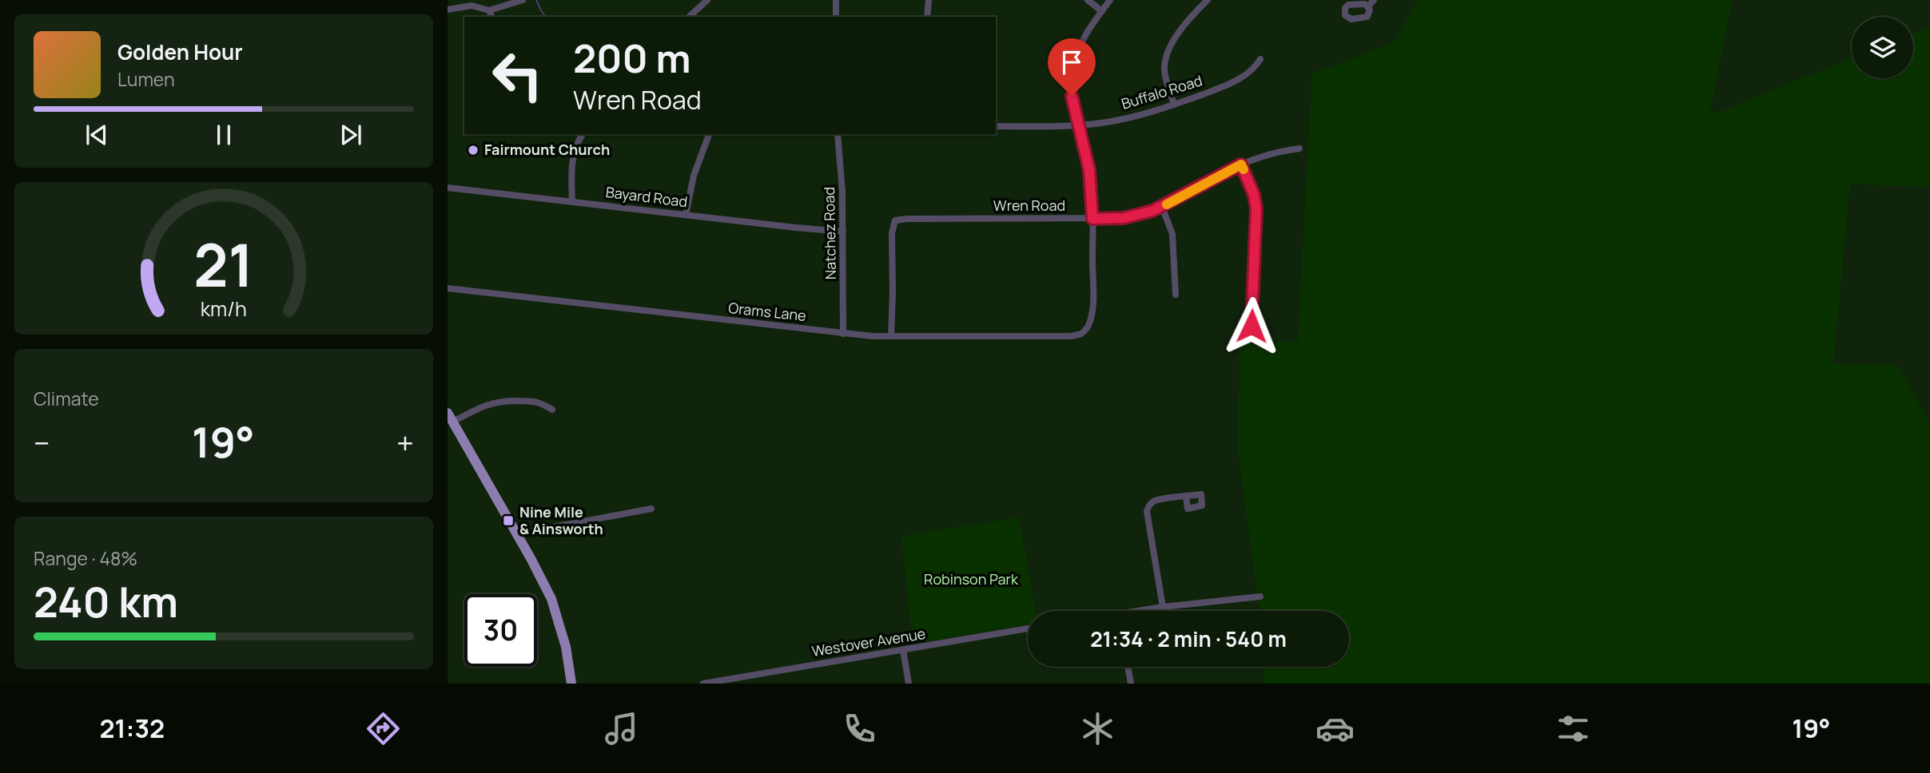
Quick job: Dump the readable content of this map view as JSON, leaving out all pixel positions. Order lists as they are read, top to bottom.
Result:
{
  "streets": {
    "street": [
      "Buffalo Road",
      "Bayard Road",
      "Wren Road",
      "Natchez Road",
      "Orams Lane",
      "Westover Avenue"
    ]
  },
  "crossings": [
    ["Bayard Road", "Natchez Road"],
    ["Wren Road", "Orams Lane"],
    ["Natchez Road", "Orams Lane"]
  ],
  "parks": ["Robinson Park"],
  "places": {
    "other": ["Fairmount Church"],
    "transit": ["Nine Mile & Ainsworth"]
  },
  "page": {
    "turn": ["200 m", "Wren Road"],
    "song": ["Golden Hour", "Lumen"],
    "tile": [
      "Climate",
      ["Range · 48%", "240 km"]
    ],
    "heat": ["−", "19°", "+"],
    "limit": "30",
    "trip": "21:34 · 2 min · 540 m",
    "tabs": ["21:32", "19°"],
    "gauge": ["21", "km/h"]
  }
}
